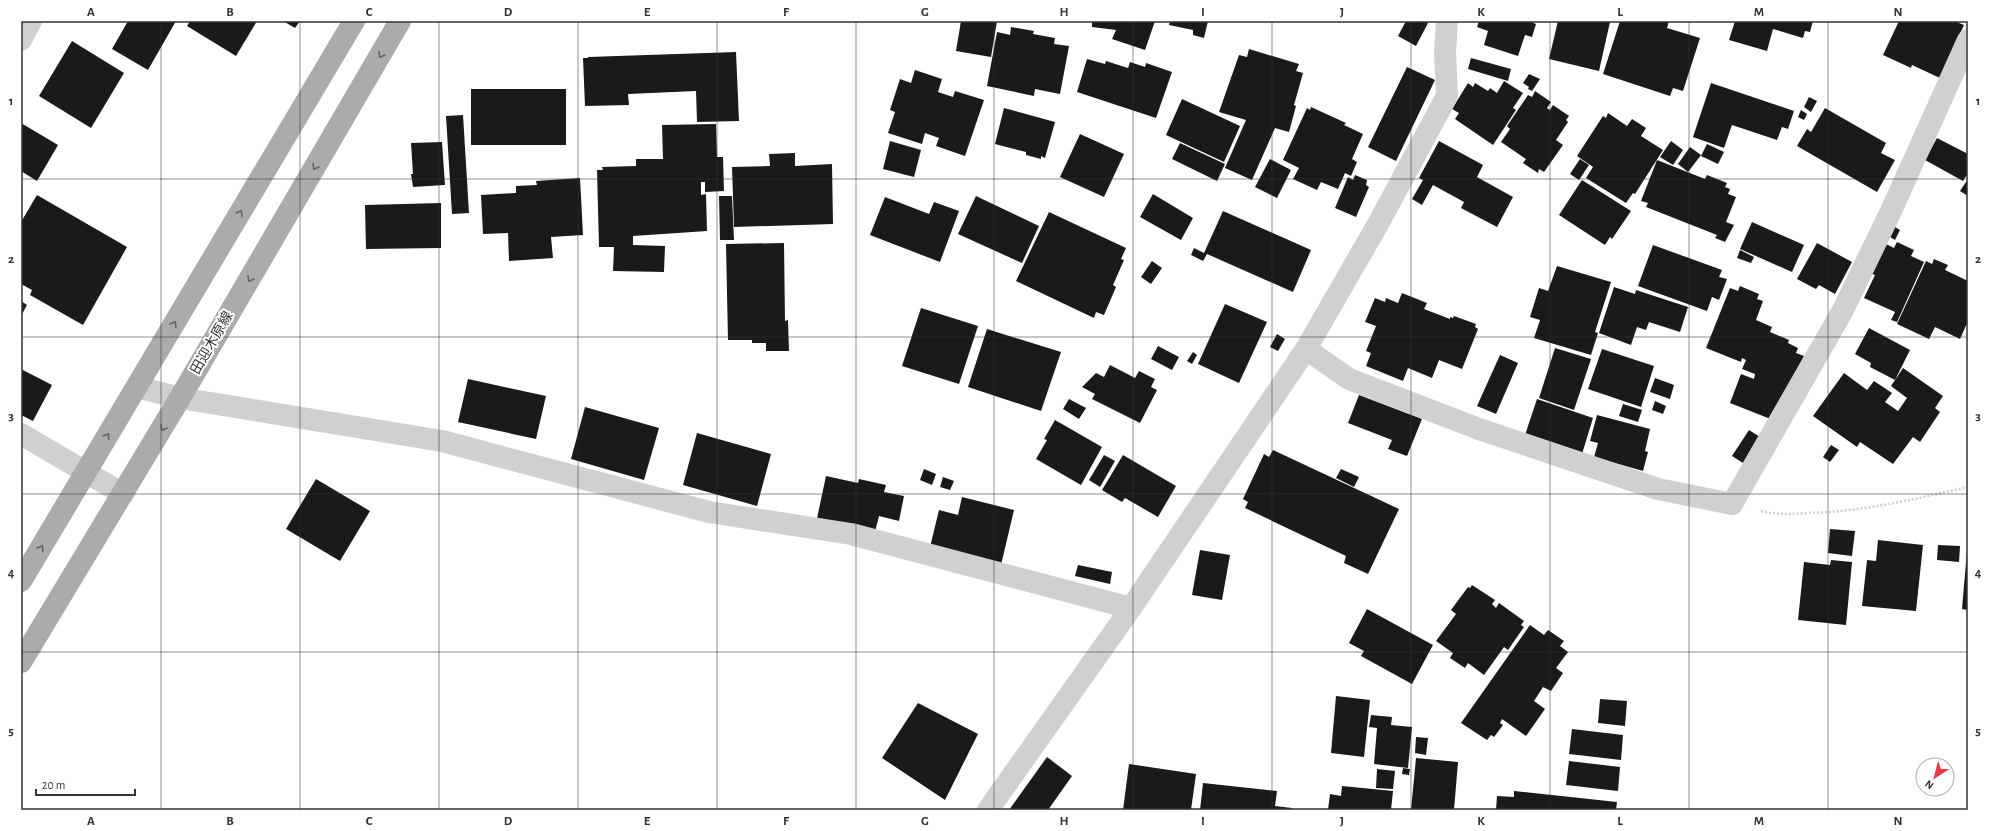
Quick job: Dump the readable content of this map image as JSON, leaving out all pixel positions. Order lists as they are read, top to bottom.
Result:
{
  "streets": {
    "main road": ["田迎木原線"]
  },
  "scale_bar": "20 m",
  "north": "bottom left",
  "grid": {
    "columns": [
      "A",
      "B",
      "C",
      "D",
      "E",
      "F",
      "G",
      "H",
      "I",
      "J",
      "K",
      "L",
      "M",
      "N"
    ],
    "rows": [
      "1",
      "2",
      "3",
      "4",
      "5"
    ]
  }
}
